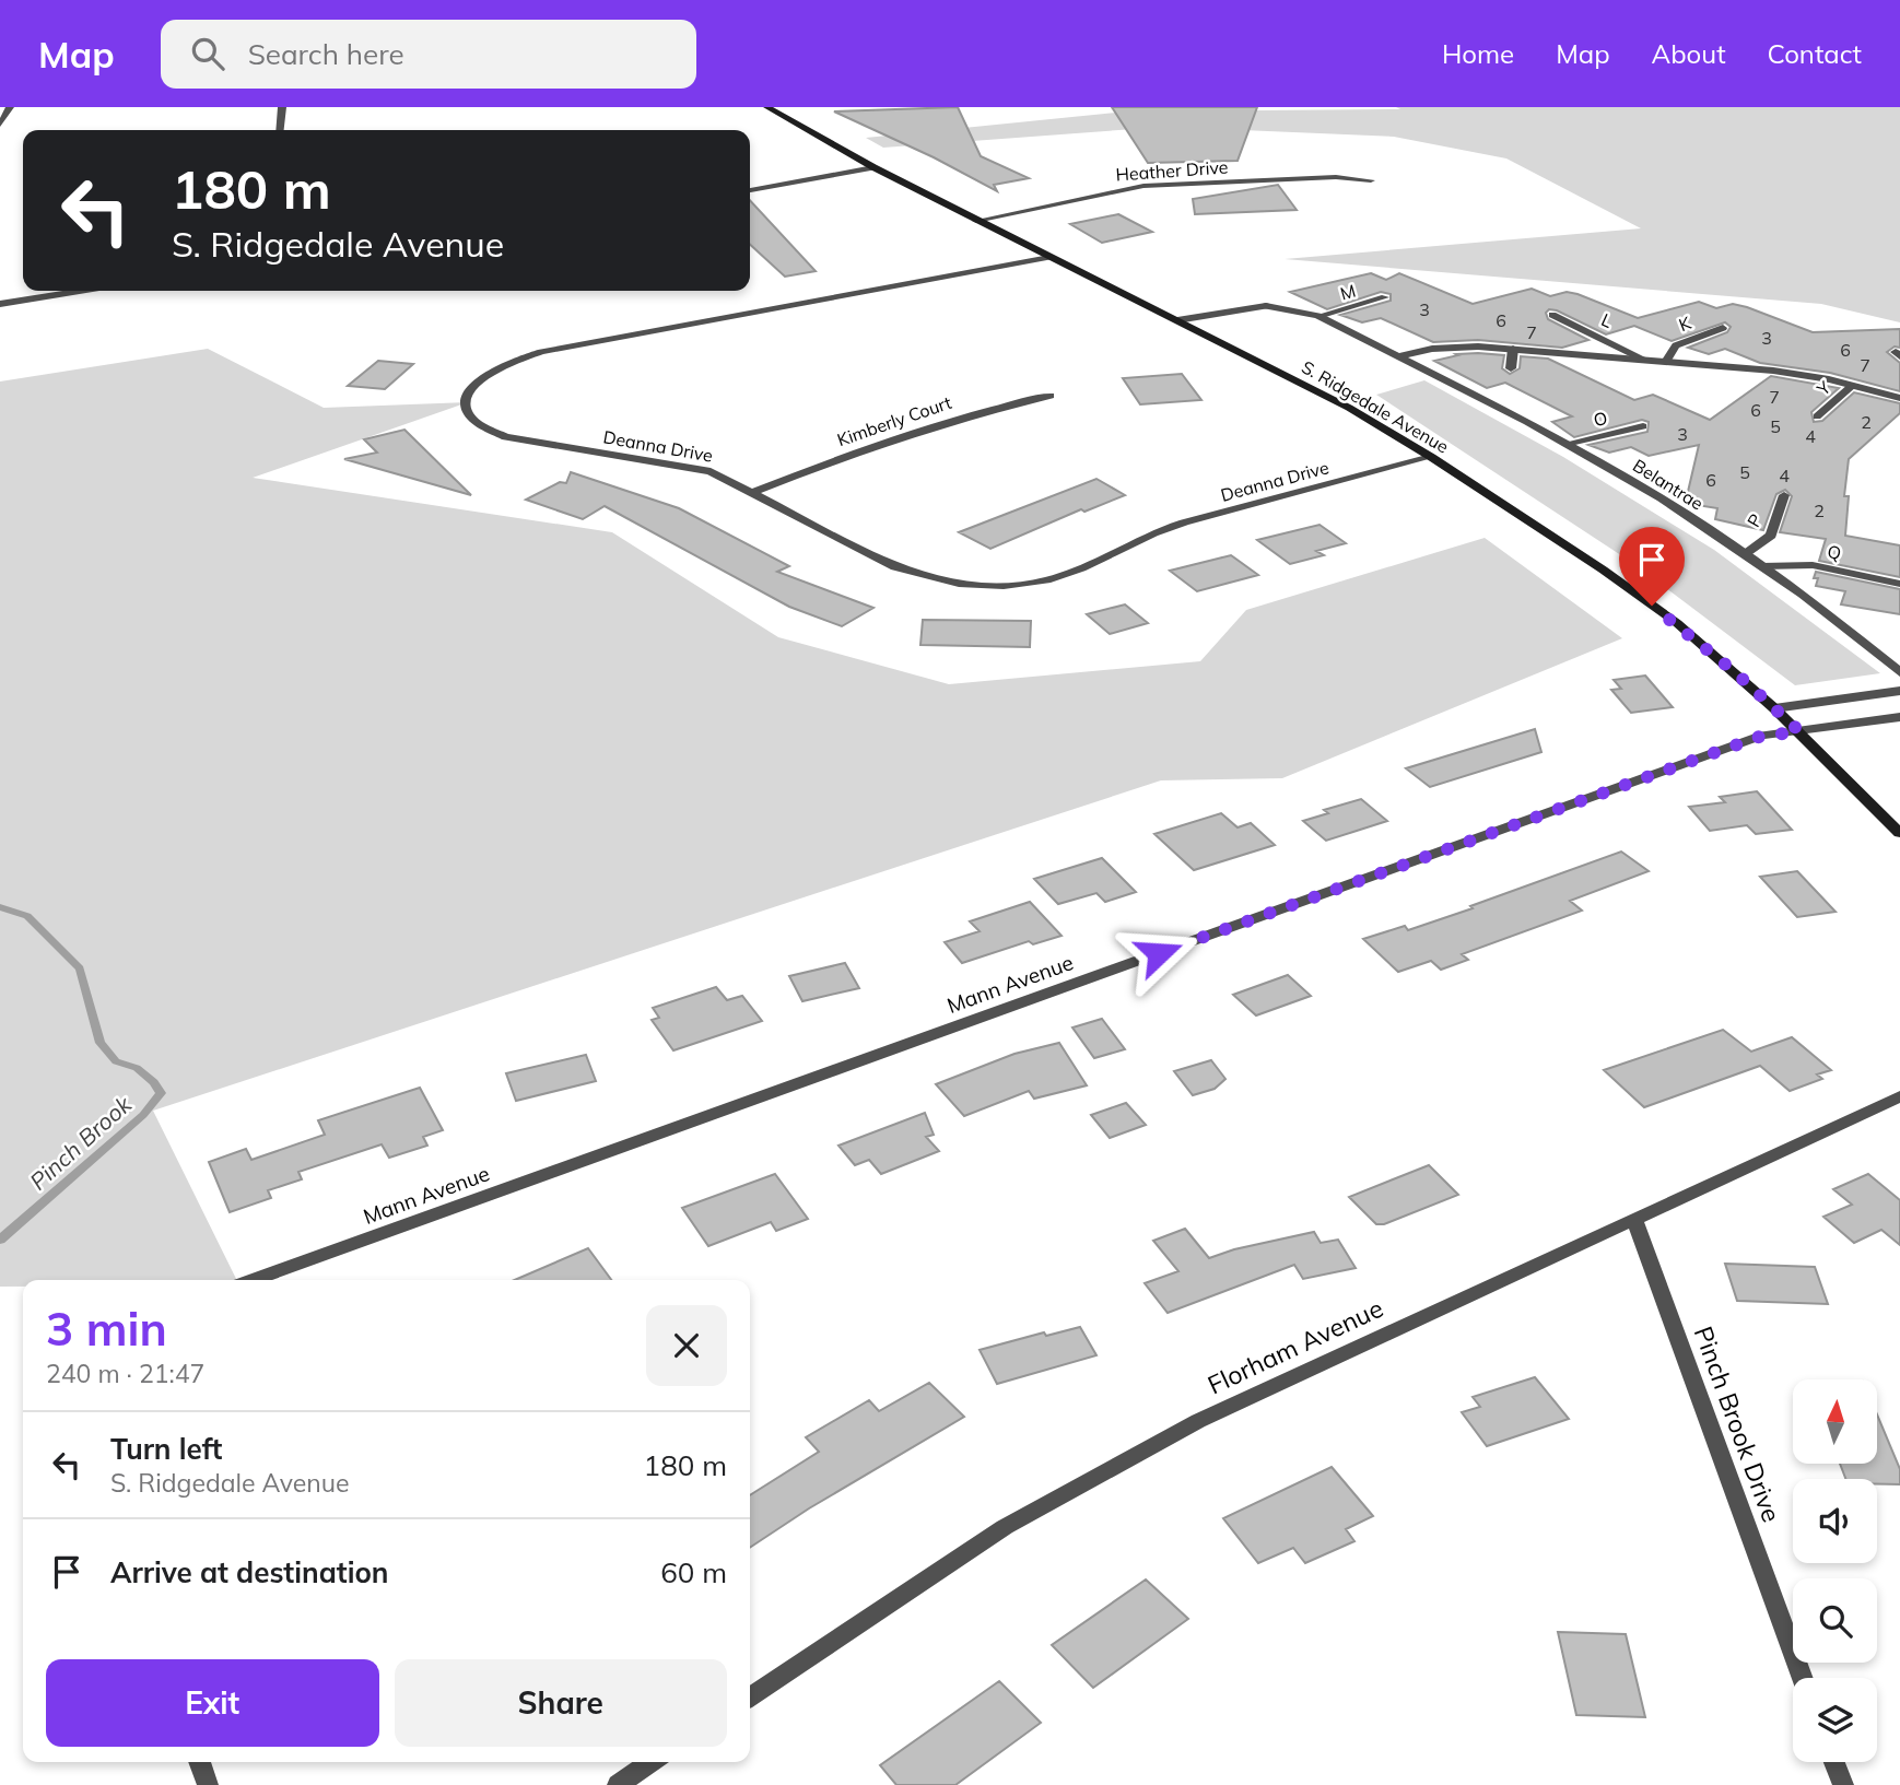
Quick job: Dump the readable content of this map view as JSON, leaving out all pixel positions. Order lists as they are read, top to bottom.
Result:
{
  "streets": {
    "main road": ["S. Ridgedale Avenue"],
    "street": [
      "Heather Drive",
      "M",
      "L",
      "K",
      "Y",
      "O",
      "Kimberly Court",
      "Deanna Drive",
      "Belantrae",
      "P",
      "Q",
      "Mann Avenue",
      "Florham Avenue",
      "Pinch Brook Drive"
    ]
  },
  "crossings": [
    ["Heather Drive", "S. Ridgedale Avenue"],
    ["M", "Belantrae"],
    ["S. Ridgedale Avenue", "Deanna Drive"],
    ["S. Ridgedale Avenue", "Belantrae"],
    ["S. Ridgedale Avenue", "Mann Avenue"],
    ["O", "Belantrae"],
    ["Kimberly Court", "Deanna Drive"],
    ["Belantrae", "P"],
    ["Belantrae", "Q"],
    ["Florham Avenue", "Pinch Brook Drive"]
  ],
  "water": ["Pinch Brook"],
  "house_numbers": [
    "3",
    "6",
    "7",
    "3",
    "6",
    "7",
    "7",
    "6",
    "2",
    "5",
    "3",
    "4",
    "5",
    "4",
    "6",
    "2"
  ],
  "north": "top",
  "page": {
    "header": "Map",
    "search": "Search here",
    "nav": [
      "Home",
      "Map",
      "About",
      "Contact"
    ],
    "turn": ["180 m", "S. Ridgedale Avenue"],
    "heading": ["3 min", "240 m · 21:47"],
    "list": [
      {
        "name": "Turn left",
        "note": "S. Ridgedale Avenue",
        "value": "180 m"
      },
      {
        "name": "Arrive at destination",
        "value": "60 m"
      }
    ],
    "buttons": ["Exit", "Share"]
  }
}
